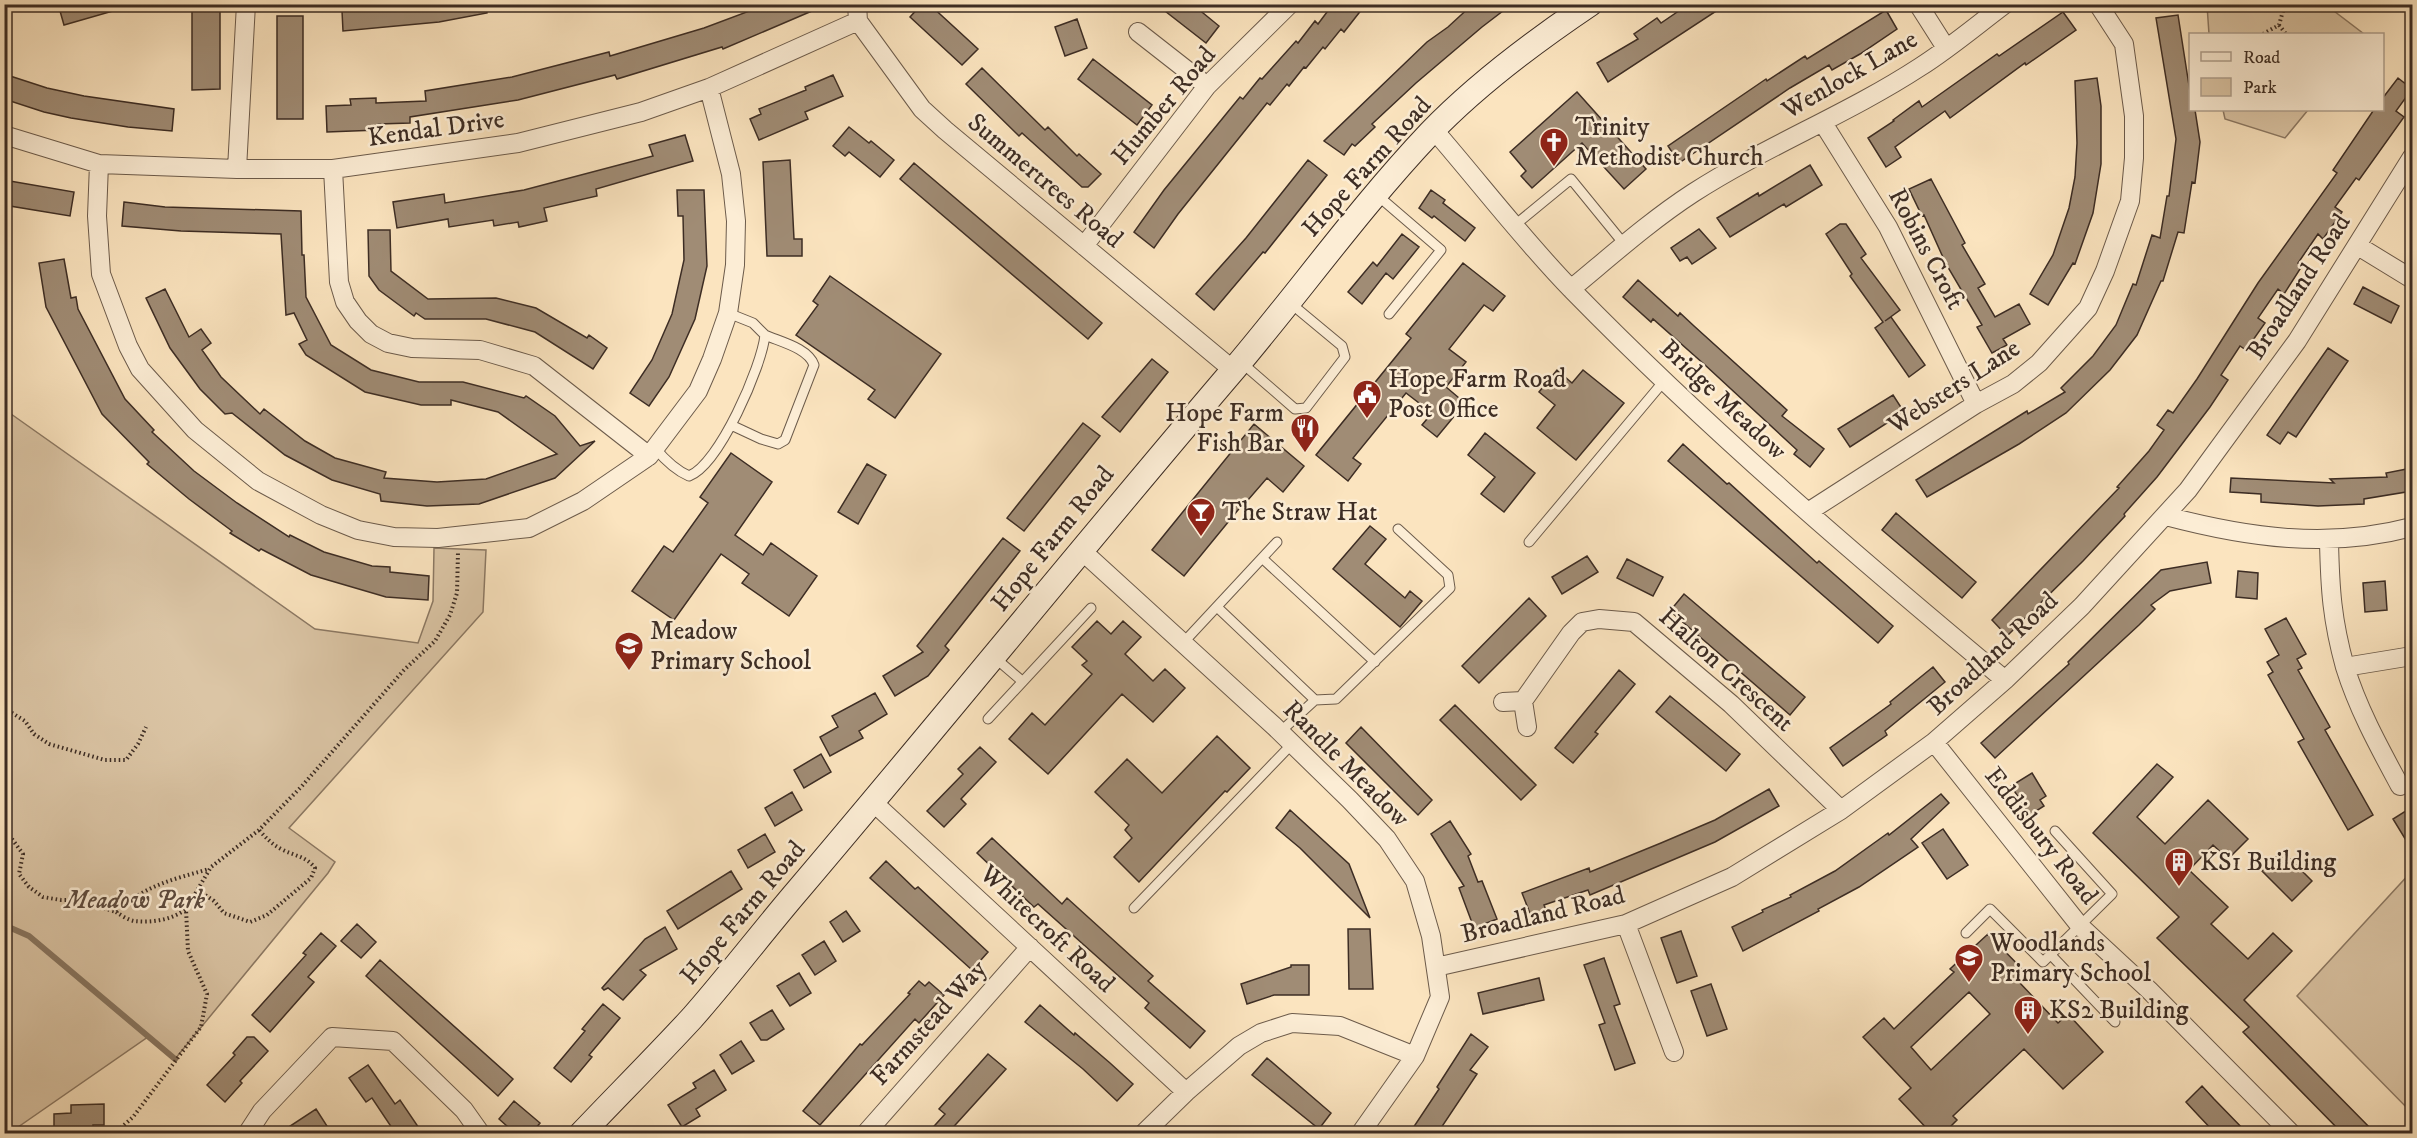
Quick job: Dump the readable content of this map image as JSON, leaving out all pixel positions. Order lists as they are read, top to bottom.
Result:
{
  "streets": {
    "street": [
      "Wenlock Lane",
      "Humber Road",
      "Kendal Drive",
      "Hope Farm Road",
      "Summertrees Road",
      "Robins Croft",
      "Broadland Road",
      "Websters Lane",
      "Bridge Meadow",
      "Halton Crescent",
      "Randle Meadow",
      "Eddisbury Road",
      "Whitecroft Road",
      "Farmstead Way"
    ]
  },
  "crossings": [
    ["Wenlock Lane", "Robins Croft"],
    ["Wenlock Lane", "Bridge Meadow"],
    ["Humber Road", "Summertrees Road"],
    ["Kendal Drive", "Summertrees Road"],
    ["Hope Farm Road", "Summertrees Road"],
    ["Hope Farm Road", "Bridge Meadow"],
    ["Hope Farm Road", "Randle Meadow"],
    ["Hope Farm Road", "Whitecroft Road"],
    ["Robins Croft", "Websters Lane"],
    ["Broadland Road", "Bridge Meadow"],
    ["Broadland Road", "Halton Crescent"],
    ["Broadland Road", "Randle Meadow"],
    ["Broadland Road", "Eddisbury Road"],
    ["Websters Lane", "Bridge Meadow"],
    ["Whitecroft Road", "Farmstead Way"]
  ],
  "parks": ["Meadow Park"],
  "places": {
    "church": ["Trinity Methodist Church"],
    "public building": ["Hope Farm Road Post Office"],
    "restaurant": ["Hope Farm Fish Bar"],
    "bar": ["The Straw Hat"],
    "school or university": ["Meadow Primary School", "Woodlands Primary School"],
    "building": ["KS1 Building", "KS2 Building"]
  },
  "legend": ["Road", "Park"]
}
